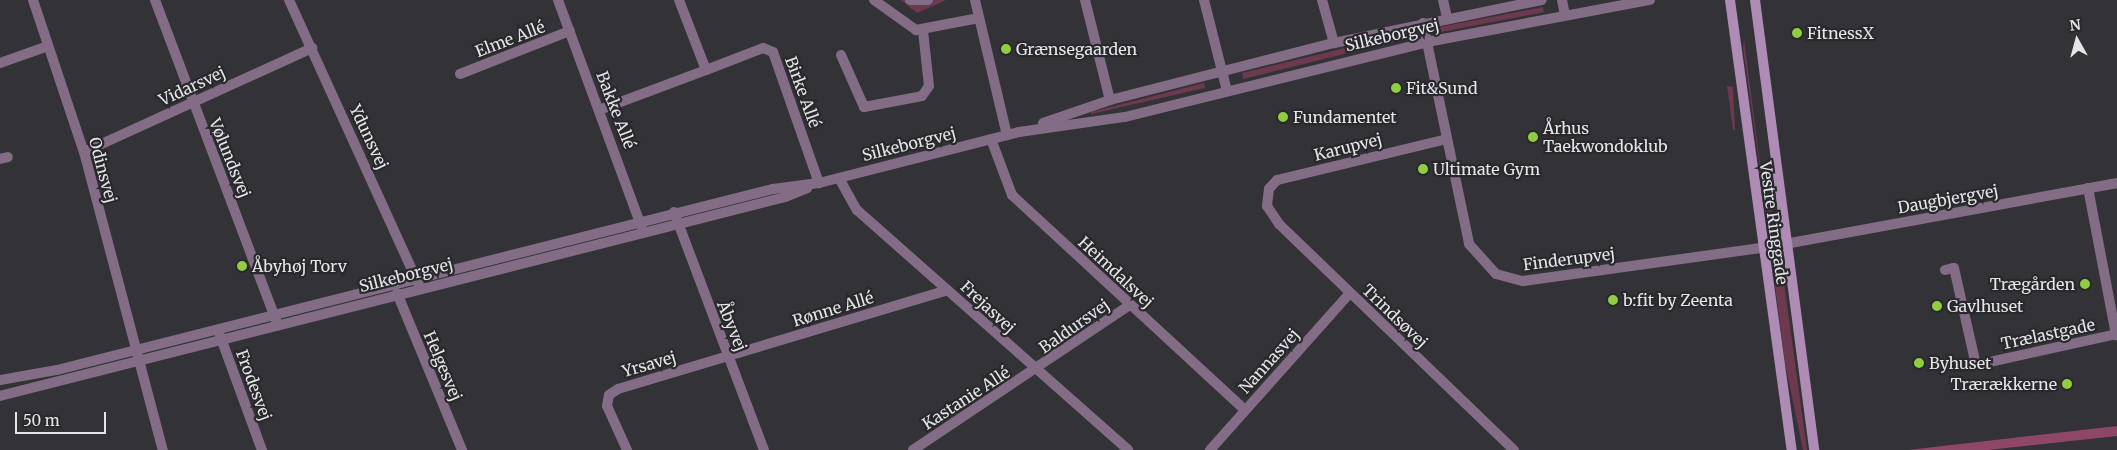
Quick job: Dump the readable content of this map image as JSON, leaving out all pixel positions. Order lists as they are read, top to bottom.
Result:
{
  "streets": {
    "main road": ["Vestre Ringgade"],
    "street": [
      "Silkeborgvej",
      "Elme Allé",
      "Vidarsvej",
      "Birke Allé",
      "Bakke Allé",
      "Ydunsvej",
      "Karupvej",
      "Vølundsvej",
      "Odinsvej",
      "Daugbjergvej",
      "Finderupvej",
      "Heimdalsvej",
      "Frejasvej",
      "Rønne Allé",
      "Trindsøvej",
      "Åbyvej",
      "Baldursvej",
      "Trælastgade",
      "Nannasvej",
      "Yrsavej",
      "Helgesvej",
      "Frodesvej",
      "Kastanie Allé"
    ]
  },
  "crossings": [
    ["Silkeborgvej", "Birke Allé"],
    ["Silkeborgvej", "Bakke Allé"],
    ["Silkeborgvej", "Ydunsvej"],
    ["Silkeborgvej", "Vølundsvej"],
    ["Silkeborgvej", "Odinsvej"],
    ["Silkeborgvej", "Finderupvej"],
    ["Silkeborgvej", "Heimdalsvej"],
    ["Silkeborgvej", "Frejasvej"],
    ["Silkeborgvej", "Åbyvej"],
    ["Silkeborgvej", "Helgesvej"],
    ["Silkeborgvej", "Frodesvej"],
    ["Elme Allé", "Bakke Allé"],
    ["Vidarsvej", "Ydunsvej"],
    ["Vidarsvej", "Vølundsvej"],
    ["Vidarsvej", "Odinsvej"],
    ["Birke Allé", "Bakke Allé"],
    ["Karupvej", "Finderupvej"],
    ["Karupvej", "Trindsøvej"],
    ["Daugbjergvej", "Vestre Ringgade"],
    ["Daugbjergvej", "Trælastgade"],
    ["Vestre Ringgade", "Finderupvej"],
    ["Heimdalsvej", "Baldursvej"],
    ["Heimdalsvej", "Nannasvej"],
    ["Frejasvej", "Rønne Allé"],
    ["Frejasvej", "Baldursvej"],
    ["Frejasvej", "Kastanie Allé"],
    ["Rønne Allé", "Åbyvej"],
    ["Rønne Allé", "Yrsavej"],
    ["Trindsøvej", "Nannasvej"],
    ["Åbyvej", "Yrsavej"],
    ["Baldursvej", "Kastanie Allé"]
  ],
  "places": [
    "FitnessX",
    "Grænsegaarden",
    "Fit&Sund",
    "Fundamentet",
    "Århus Taekwondoklub",
    "Ultimate Gym",
    "Åbyhøj Torv",
    "Trægården",
    "b:fit by Zeenta",
    "Gavlhuset",
    "Byhuset",
    "Trærækkerne"
  ],
  "scale_bar": "50 m",
  "north": "top"
}
